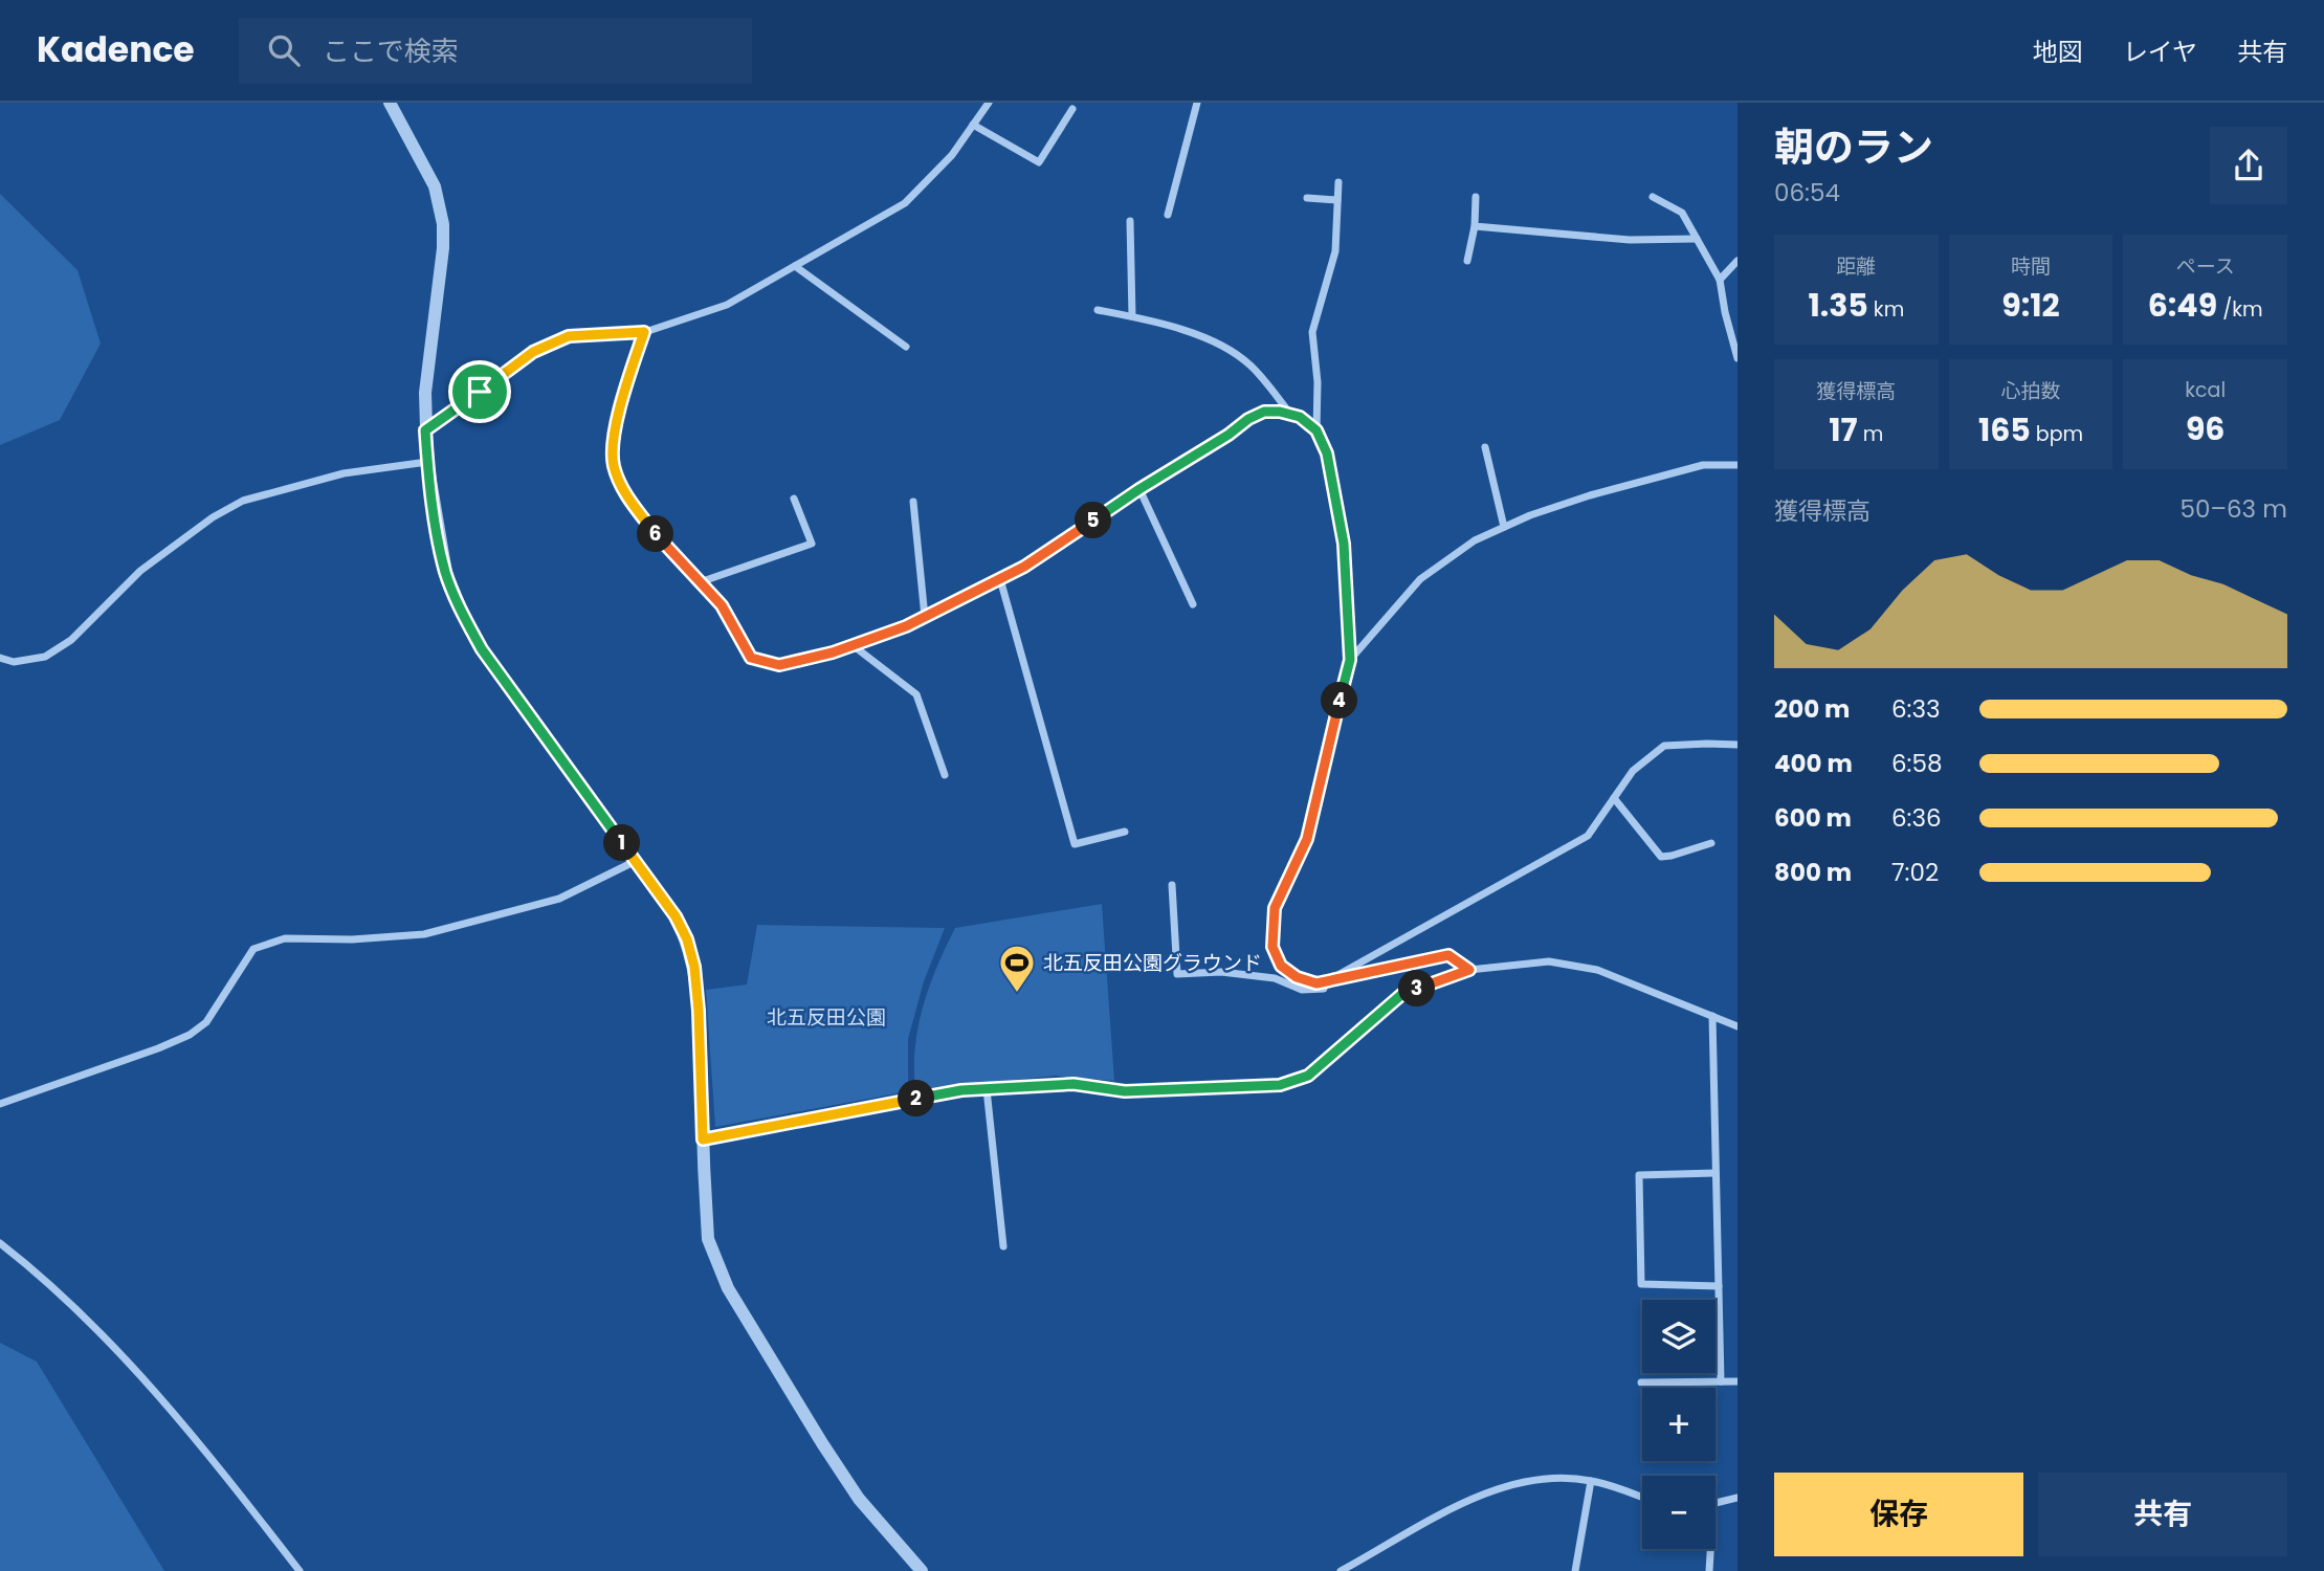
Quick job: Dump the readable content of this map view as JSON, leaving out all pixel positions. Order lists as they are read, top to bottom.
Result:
{
  "parks": ["北五反田公園"],
  "places": {
    "sports": ["北五反田公園グラウンド"]
  },
  "page": {
    "header": "Kadence",
    "search": "ここで検索",
    "nav": ["地図", "レイヤ", "共有"],
    "heading": ["朝のラン", "06:54"],
    "stats": [
      ["距離", "1.35 km"],
      ["時間", "9:12"],
      ["ペース", "6:49 /km"],
      ["獲得標高", "17 m"],
      ["心拍数", "165 bpm"],
      ["kcal", "96"]
    ],
    "chart": ["獲得標高", "50–63 m"],
    "pins": [
      "5",
      "6",
      "4",
      "1",
      "3",
      "2"
    ],
    "list": [
      {
        "name": "200 m",
        "note": "6:33"
      },
      {
        "name": "400 m",
        "note": "6:58"
      },
      {
        "name": "600 m",
        "note": "6:36"
      },
      {
        "name": "800 m",
        "note": "7:02"
      }
    ],
    "map_buttons": ["+", "−"],
    "buttons": ["保存", "共有"]
  }
}
